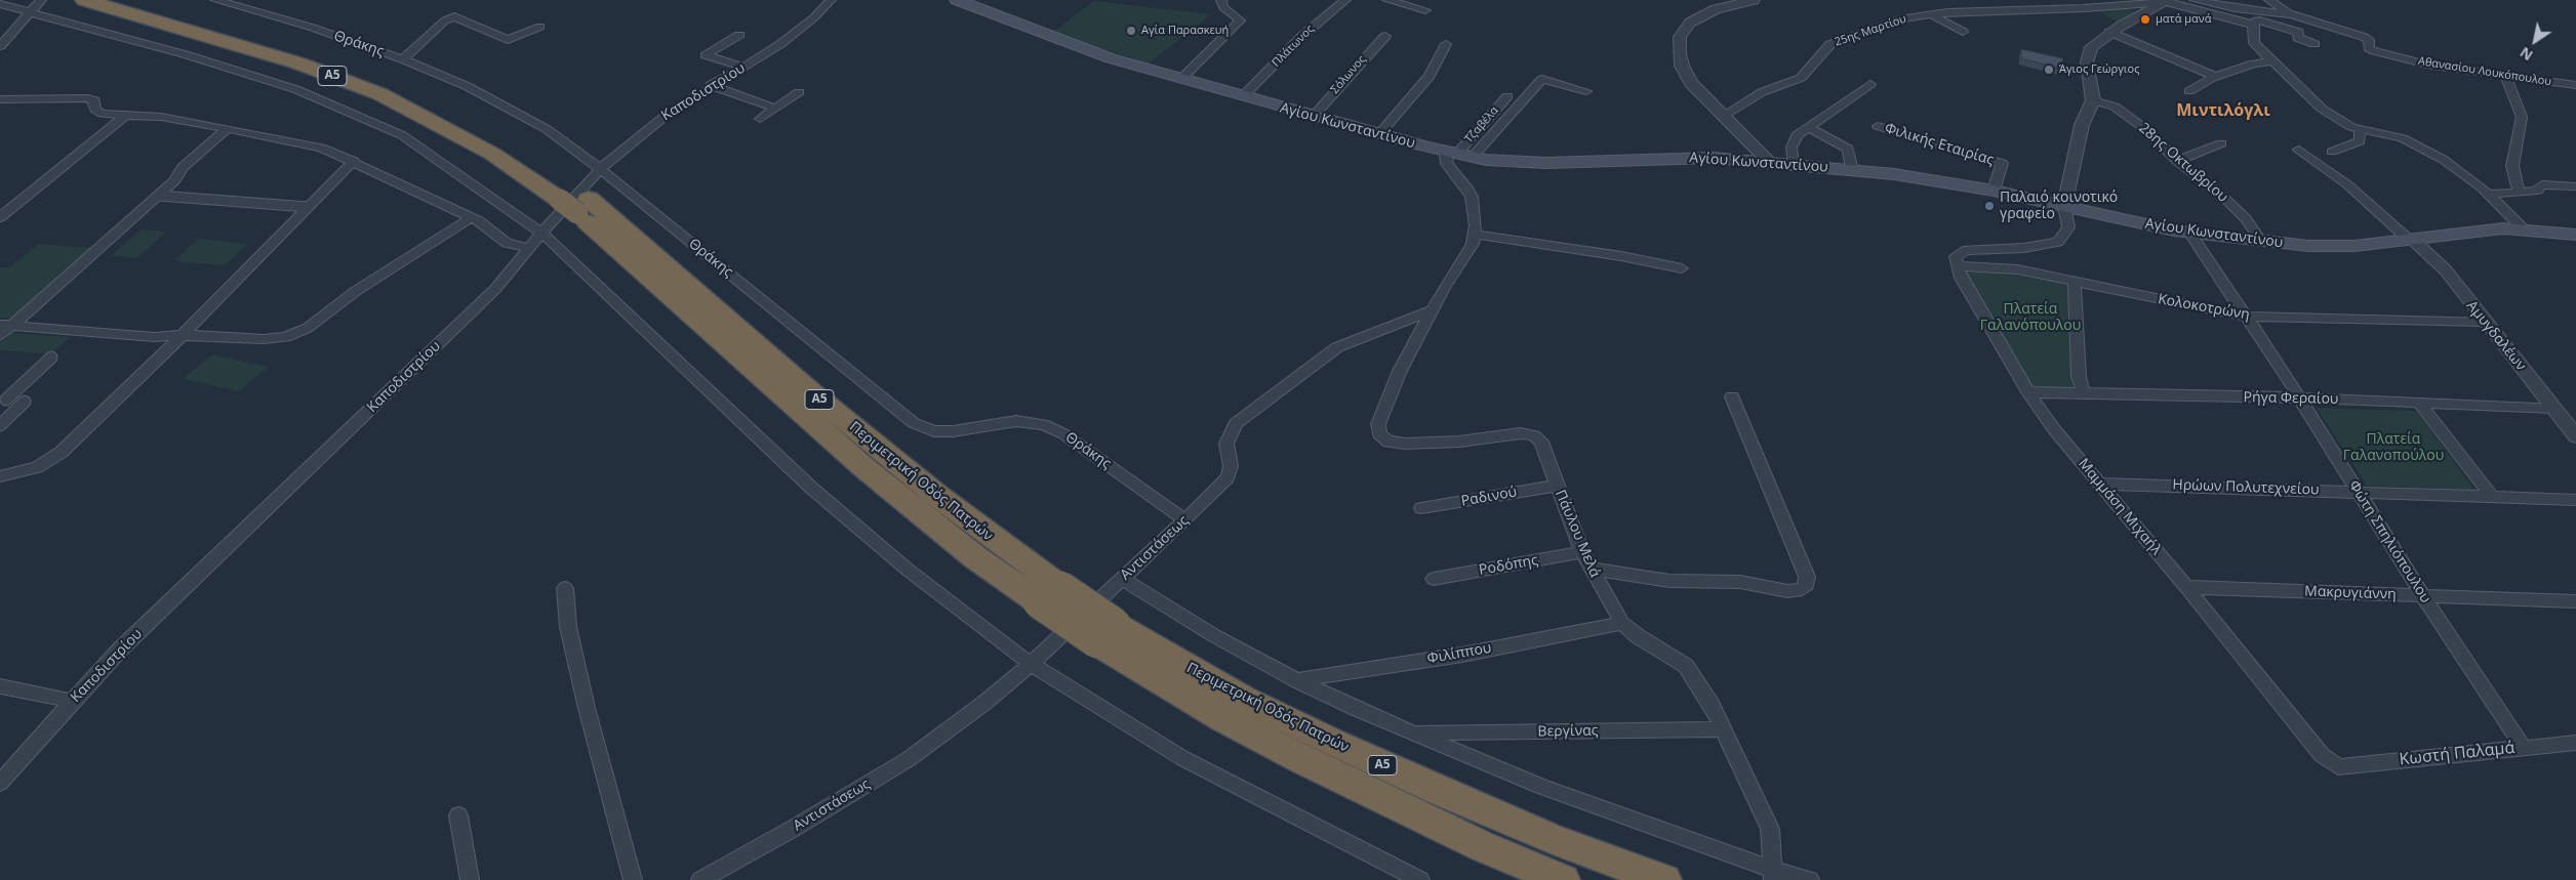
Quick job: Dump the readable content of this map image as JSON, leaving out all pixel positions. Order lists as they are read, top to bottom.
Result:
{
  "streets": {
    "highway": ["Α5", "Περιμετρική Οδός Πατρών"],
    "main road": ["Αγίου Κωνσταντίνου"],
    "street": [
      "25ης Μαρτίου",
      "Θράκης",
      "Πλάτωνος",
      "Αθανασίου Λουκόπουλου",
      "Σόλωνος",
      "Καποδιστρίου",
      "Τζαβέλα",
      "Φιλικής Εταιρίας",
      "28ης Οκτωβρίου",
      "Κολοκοτρώνη",
      "Αμυγδαλέων",
      "Ρήγα Φεραίου",
      "Ηρώων Πολυτεχνείου",
      "Ραδινού",
      "Μαμμάση Μιχαήλ",
      "Πάυλου Μελά",
      "Φώτη Σπηλιόπουλου",
      "Αντιστάσεως",
      "Ροδόπης",
      "Μακρυγιάννη",
      "Φιλίππου",
      "Βεργίνας",
      "Κωστή Παλαμά"
    ]
  },
  "crossings": [
    ["Θράκης", "Καποδιστρίου"],
    ["Θράκης", "Αντιστάσεως"],
    ["Πλάτωνος", "Αγίου Κωνσταντίνου"],
    ["Σόλωνος", "Αγίου Κωνσταντίνου"],
    ["Τζαβέλα", "Αγίου Κωνσταντίνου"],
    ["Αγίου Κωνσταντίνου", "Φιλικής Εταιρίας"],
    ["Αγίου Κωνσταντίνου", "28ης Οκτωβρίου"],
    ["Αγίου Κωνσταντίνου", "Αμυγδαλέων"],
    ["Αγίου Κωνσταντίνου", "Φώτη Σπηλιόπουλου"],
    ["Κολοκοτρώνη", "Αμυγδαλέων"],
    ["Κολοκοτρώνη", "Μαμμάση Μιχαήλ"],
    ["Κολοκοτρώνη", "Φώτη Σπηλιόπουλου"],
    ["Αμυγδαλέων", "Ρήγα Φεραίου"],
    ["Ρήγα Φεραίου", "Μαμμάση Μιχαήλ"],
    ["Ρήγα Φεραίου", "Φώτη Σπηλιόπουλου"],
    ["Ηρώων Πολυτεχνείου", "Μαμμάση Μιχαήλ"],
    ["Ηρώων Πολυτεχνείου", "Φώτη Σπηλιόπουλου"],
    ["Ραδινού", "Πάυλου Μελά"],
    ["Μαμμάση Μιχαήλ", "Μακρυγιάννη"],
    ["Μαμμάση Μιχαήλ", "Κωστή Παλαμά"],
    ["Πάυλου Μελά", "Αντιστάσεως"],
    ["Πάυλου Μελά", "Ροδόπης"],
    ["Πάυλου Μελά", "Φιλίππου"],
    ["Πάυλου Μελά", "Βεργίνας"],
    ["Φώτη Σπηλιόπουλου", "Μακρυγιάννη"],
    ["Φώτη Σπηλιόπουλου", "Κωστή Παλαμά"]
  ],
  "districts": ["Μιντιλόγλι"],
  "parks": ["Πλατεία Γαλανόπουλου", "Πλατεία Γαλανοπούλου"],
  "places": [
    "ματά μανά",
    "Αγία Παρασκευή",
    "Άγιος Γεώργιος",
    "Παλαιό κοινοτικό γραφείο"
  ],
  "north": "bottom left"
}
